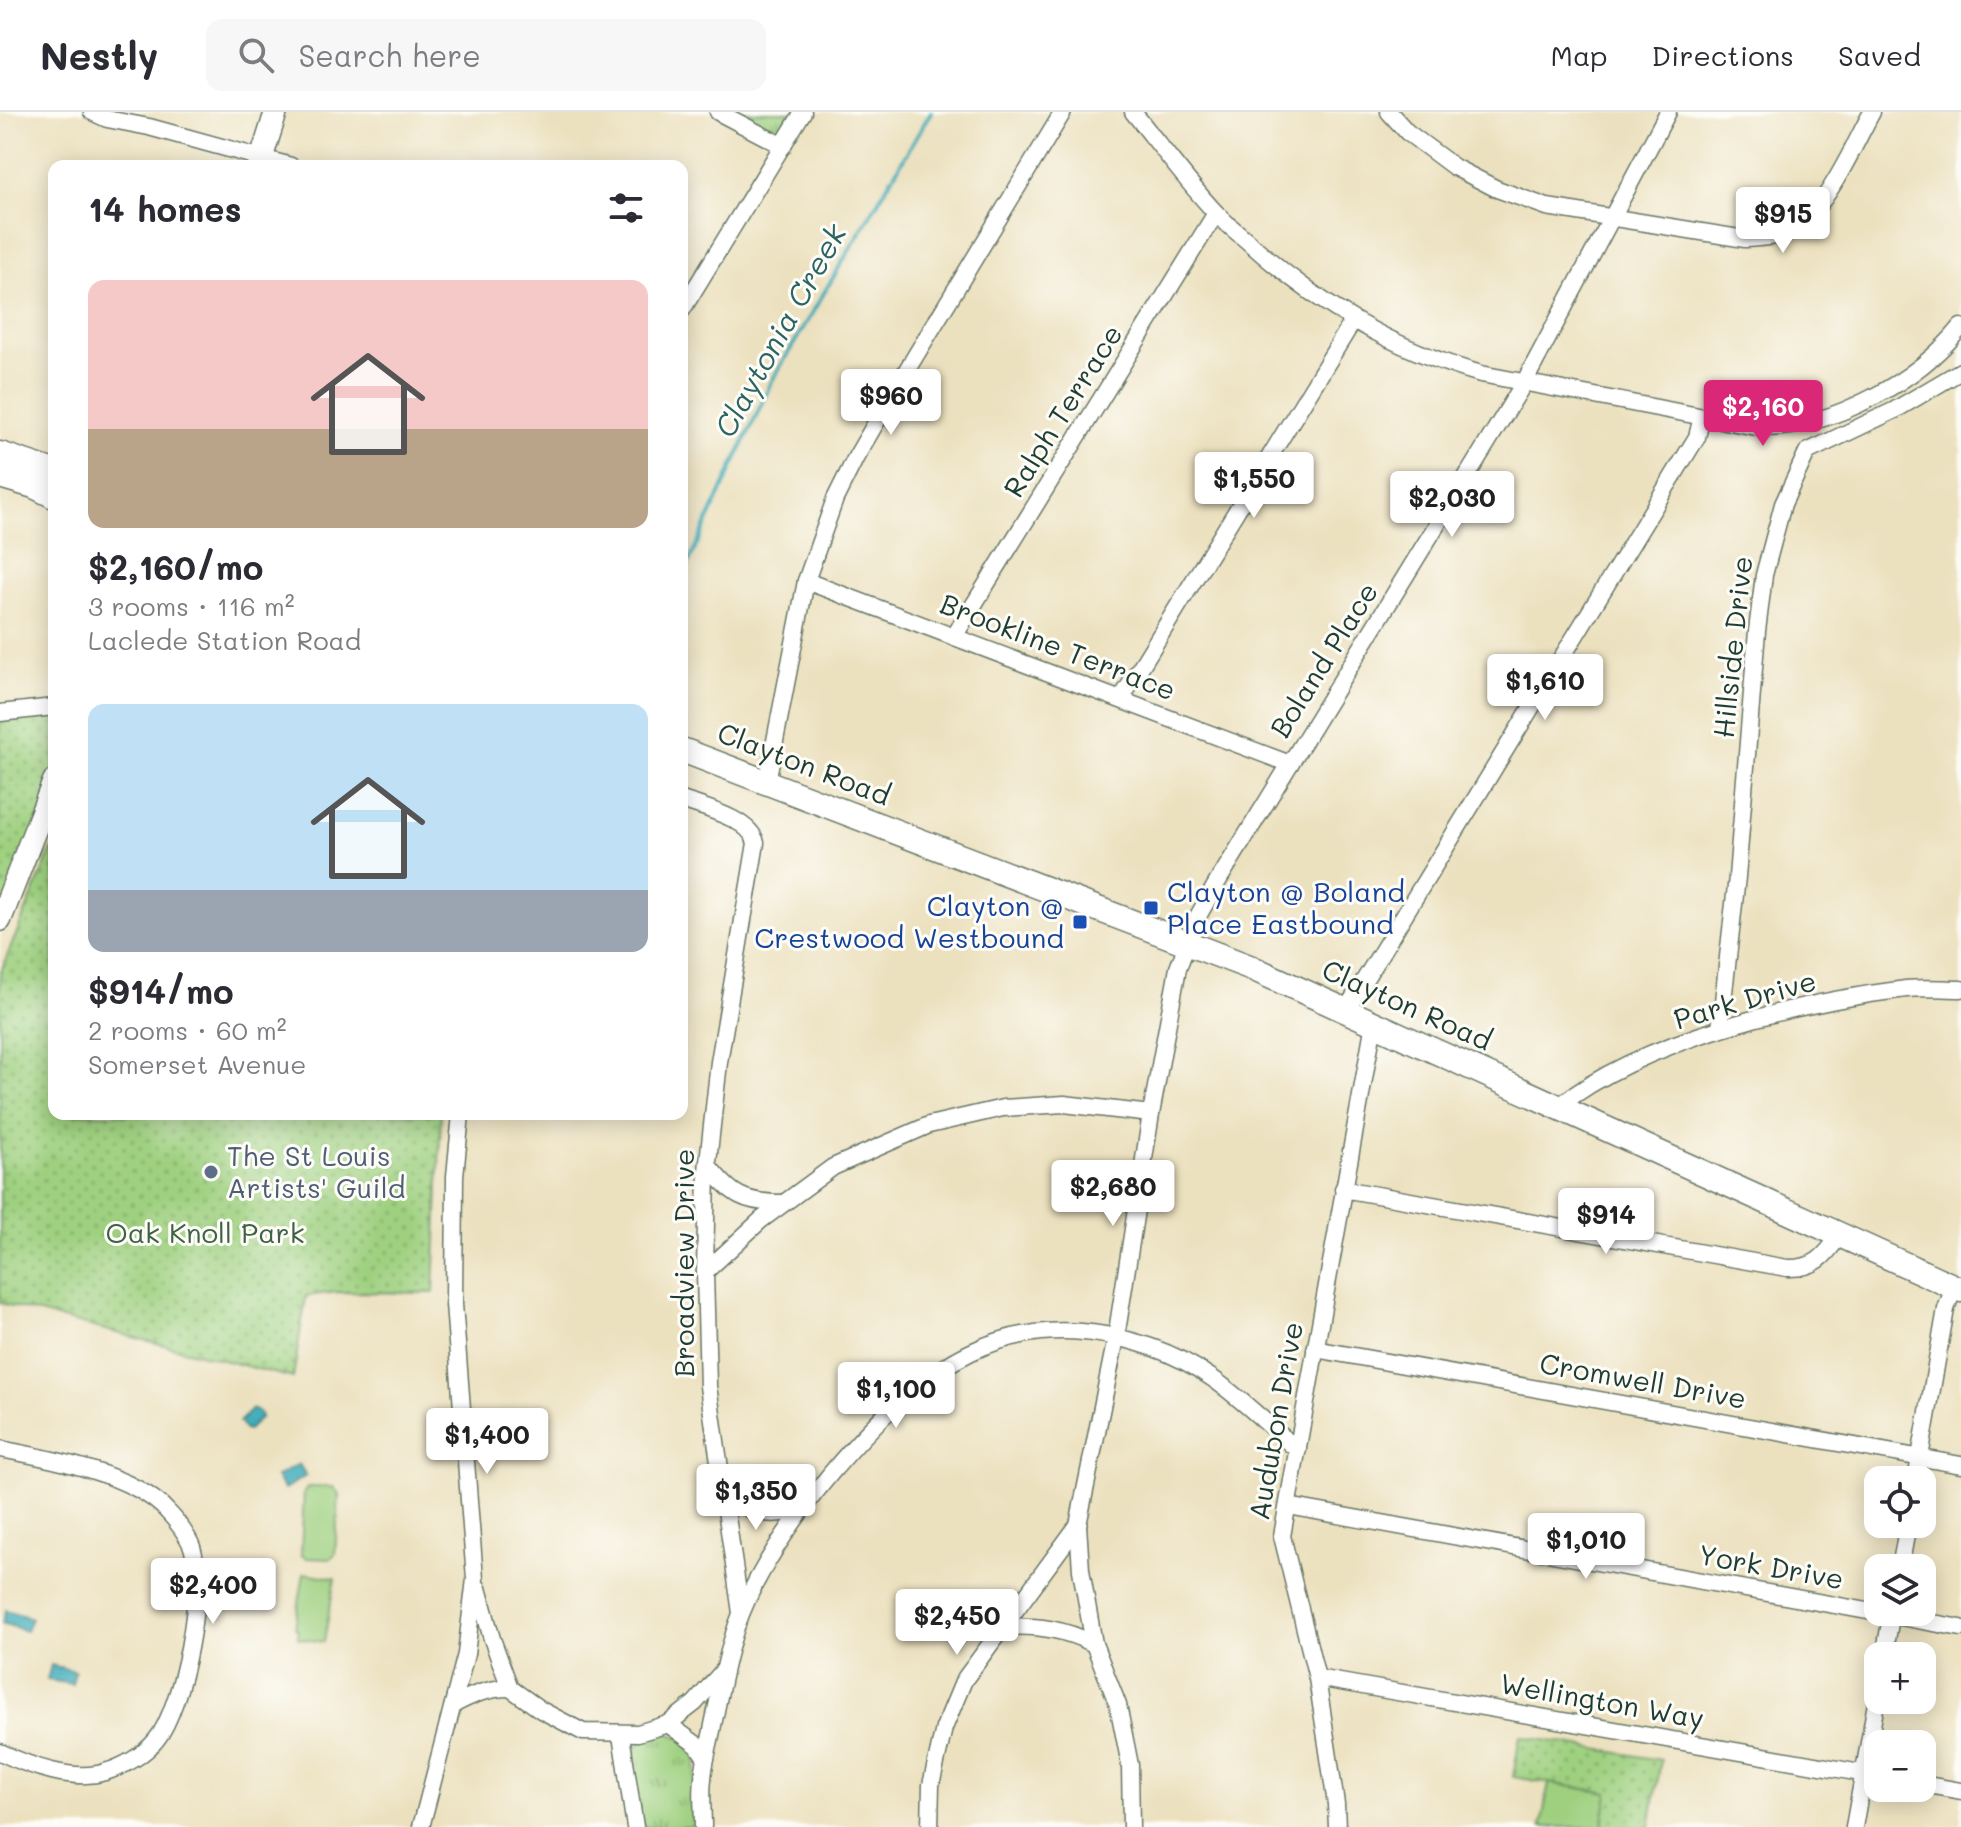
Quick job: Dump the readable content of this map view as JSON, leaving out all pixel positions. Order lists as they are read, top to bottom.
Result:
{
  "streets": {
    "main road": ["Clayton Road"],
    "street": [
      "Ralph Terrace",
      "Brookline Terrace",
      "Hillside Drive",
      "Boland Place",
      "Park Drive",
      "Broadview Drive",
      "Cromwell Drive",
      "Audubon Drive",
      "York Drive",
      "Wellington Way"
    ]
  },
  "crossings": [
    ["Ralph Terrace", "Brookline Terrace"],
    ["Brookline Terrace", "Boland Place"],
    ["Hillside Drive", "Park Drive"],
    ["Boland Place", "Clayton Road"],
    ["Clayton Road", "Park Drive"],
    ["Clayton Road", "Audubon Drive"],
    ["Cromwell Drive", "Audubon Drive"],
    ["Audubon Drive", "York Drive"],
    ["Audubon Drive", "Wellington Way"]
  ],
  "water": ["Claytonia Creek"],
  "parks": ["Oak Knoll Park"],
  "places": {
    "transit": ["Clayton @ Boland Place Eastbound", "Clayton @ Crestwood Westbound"],
    "other": ["The St Louis Artists' Guild"]
  },
  "page": {
    "header": "Nestly",
    "search": "Search here",
    "nav": ["Map", "Directions", "Saved"],
    "heading": "14 homes",
    "price": [
      "$915",
      "$960",
      "$2,160",
      "$1,550",
      "$2,030",
      "$1,610",
      "$2,680",
      "$914",
      "$1,100",
      "$1,400",
      "$1,350",
      "$1,010",
      "$2,400",
      "$2,450"
    ],
    "list": [
      {
        "name": "$2,160/mo",
        "note": "3 rooms · 116 m² · Laclede Station Road"
      },
      {
        "name": "$914/mo",
        "note": "2 rooms · 60 m² · Somerset Avenue"
      }
    ],
    "map_buttons": ["+", "−"]
  }
}
